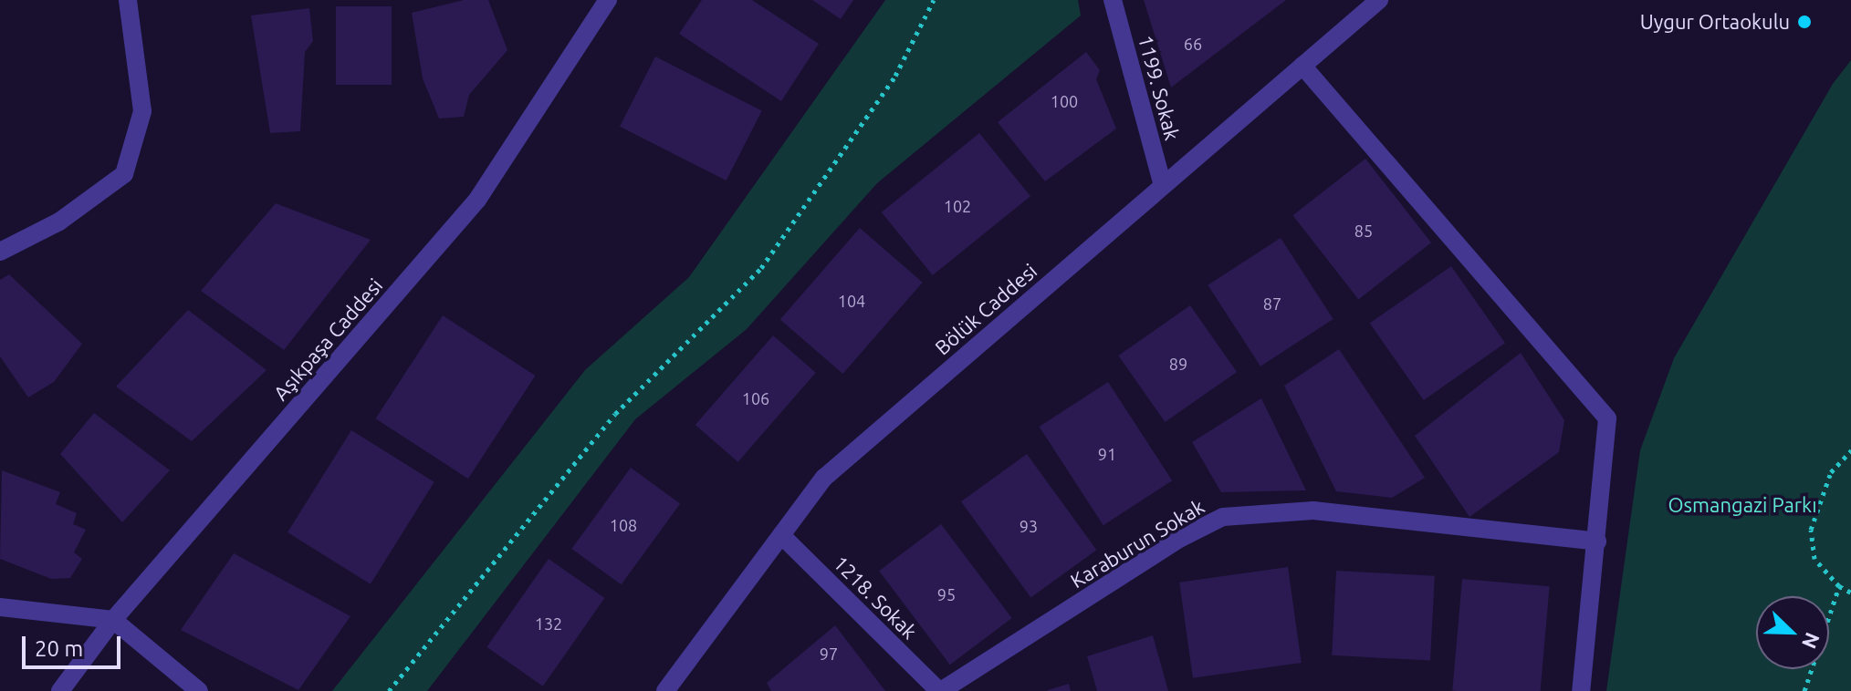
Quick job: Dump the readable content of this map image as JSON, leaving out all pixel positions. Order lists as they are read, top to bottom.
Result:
{
  "streets": {
    "street": [
      "1199. Sokak",
      "Bölük Caddesi",
      "Aşıkpaşa Caddesi",
      "Karaburun Sokak",
      "1218. Sokak"
    ]
  },
  "crossings": [
    ["1199. Sokak", "Bölük Caddesi"],
    ["Bölük Caddesi", "1218. Sokak"],
    ["Karaburun Sokak", "1218. Sokak"]
  ],
  "parks": ["Osmangazi Parkı"],
  "places": ["Uygur Ortaokulu"],
  "house_numbers": [
    "66",
    "100",
    "102",
    "85",
    "104",
    "87",
    "89",
    "106",
    "91",
    "108",
    "93",
    "95",
    "132",
    "97"
  ],
  "scale_bar": "20 m",
  "north": "bottom right"
}
